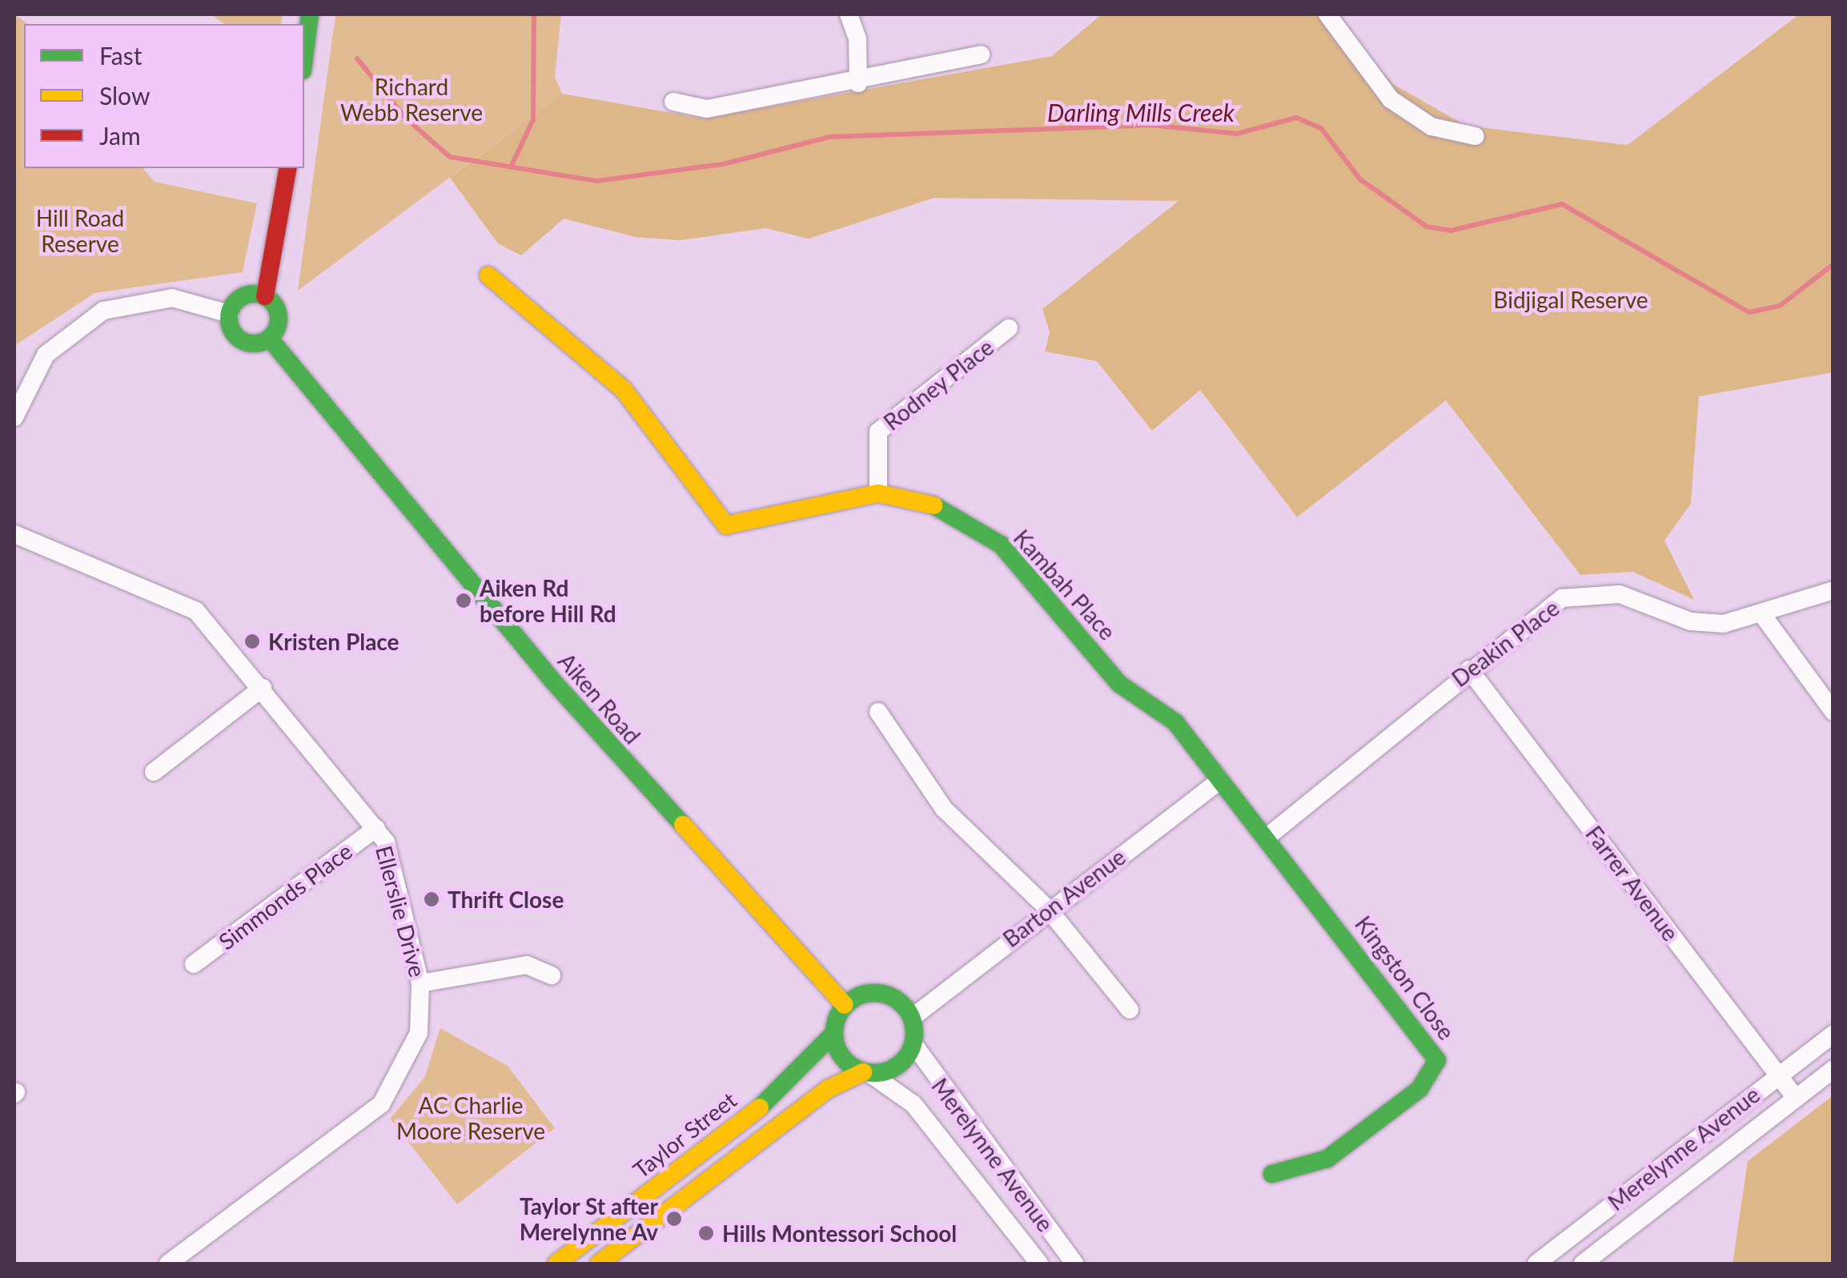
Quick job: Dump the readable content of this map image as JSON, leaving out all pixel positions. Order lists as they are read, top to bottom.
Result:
{
  "streets": {
    "street": [
      "Rodney Place",
      "Kambah Place",
      "Deakin Place",
      "Aiken Road",
      "Farrer Avenue",
      "Simmonds Place",
      "Barton Avenue",
      "Ellerslie Drive",
      "Kingston Close",
      "Taylor Street",
      "Merelynne Avenue"
    ]
  },
  "crossings": [
    ["Rodney Place", "Kambah Place"],
    ["Kambah Place", "Deakin Place"],
    ["Kambah Place", "Barton Avenue"],
    ["Kambah Place", "Kingston Close"],
    ["Deakin Place", "Farrer Avenue"],
    ["Deakin Place", "Kingston Close"],
    ["Aiken Road", "Barton Avenue"],
    ["Aiken Road", "Taylor Street"],
    ["Aiken Road", "Merelynne Avenue"],
    ["Farrer Avenue", "Merelynne Avenue"],
    ["Simmonds Place", "Ellerslie Drive"],
    ["Barton Avenue", "Taylor Street"],
    ["Barton Avenue", "Merelynne Avenue"],
    ["Taylor Street", "Merelynne Avenue"]
  ],
  "water": ["Darling Mills Creek"],
  "parks": [
    "Richard Webb Reserve",
    "Hill Road Reserve",
    "Bidjigal Reserve",
    "AC Charlie Moore Reserve"
  ],
  "places": [
    "Aiken Rd before Hill Rd",
    "Kristen Place",
    "Thrift Close",
    "Taylor St after Merelynne Av",
    "Hills Montessori School"
  ],
  "legend": ["Fast", "Slow", "Jam"]
}
